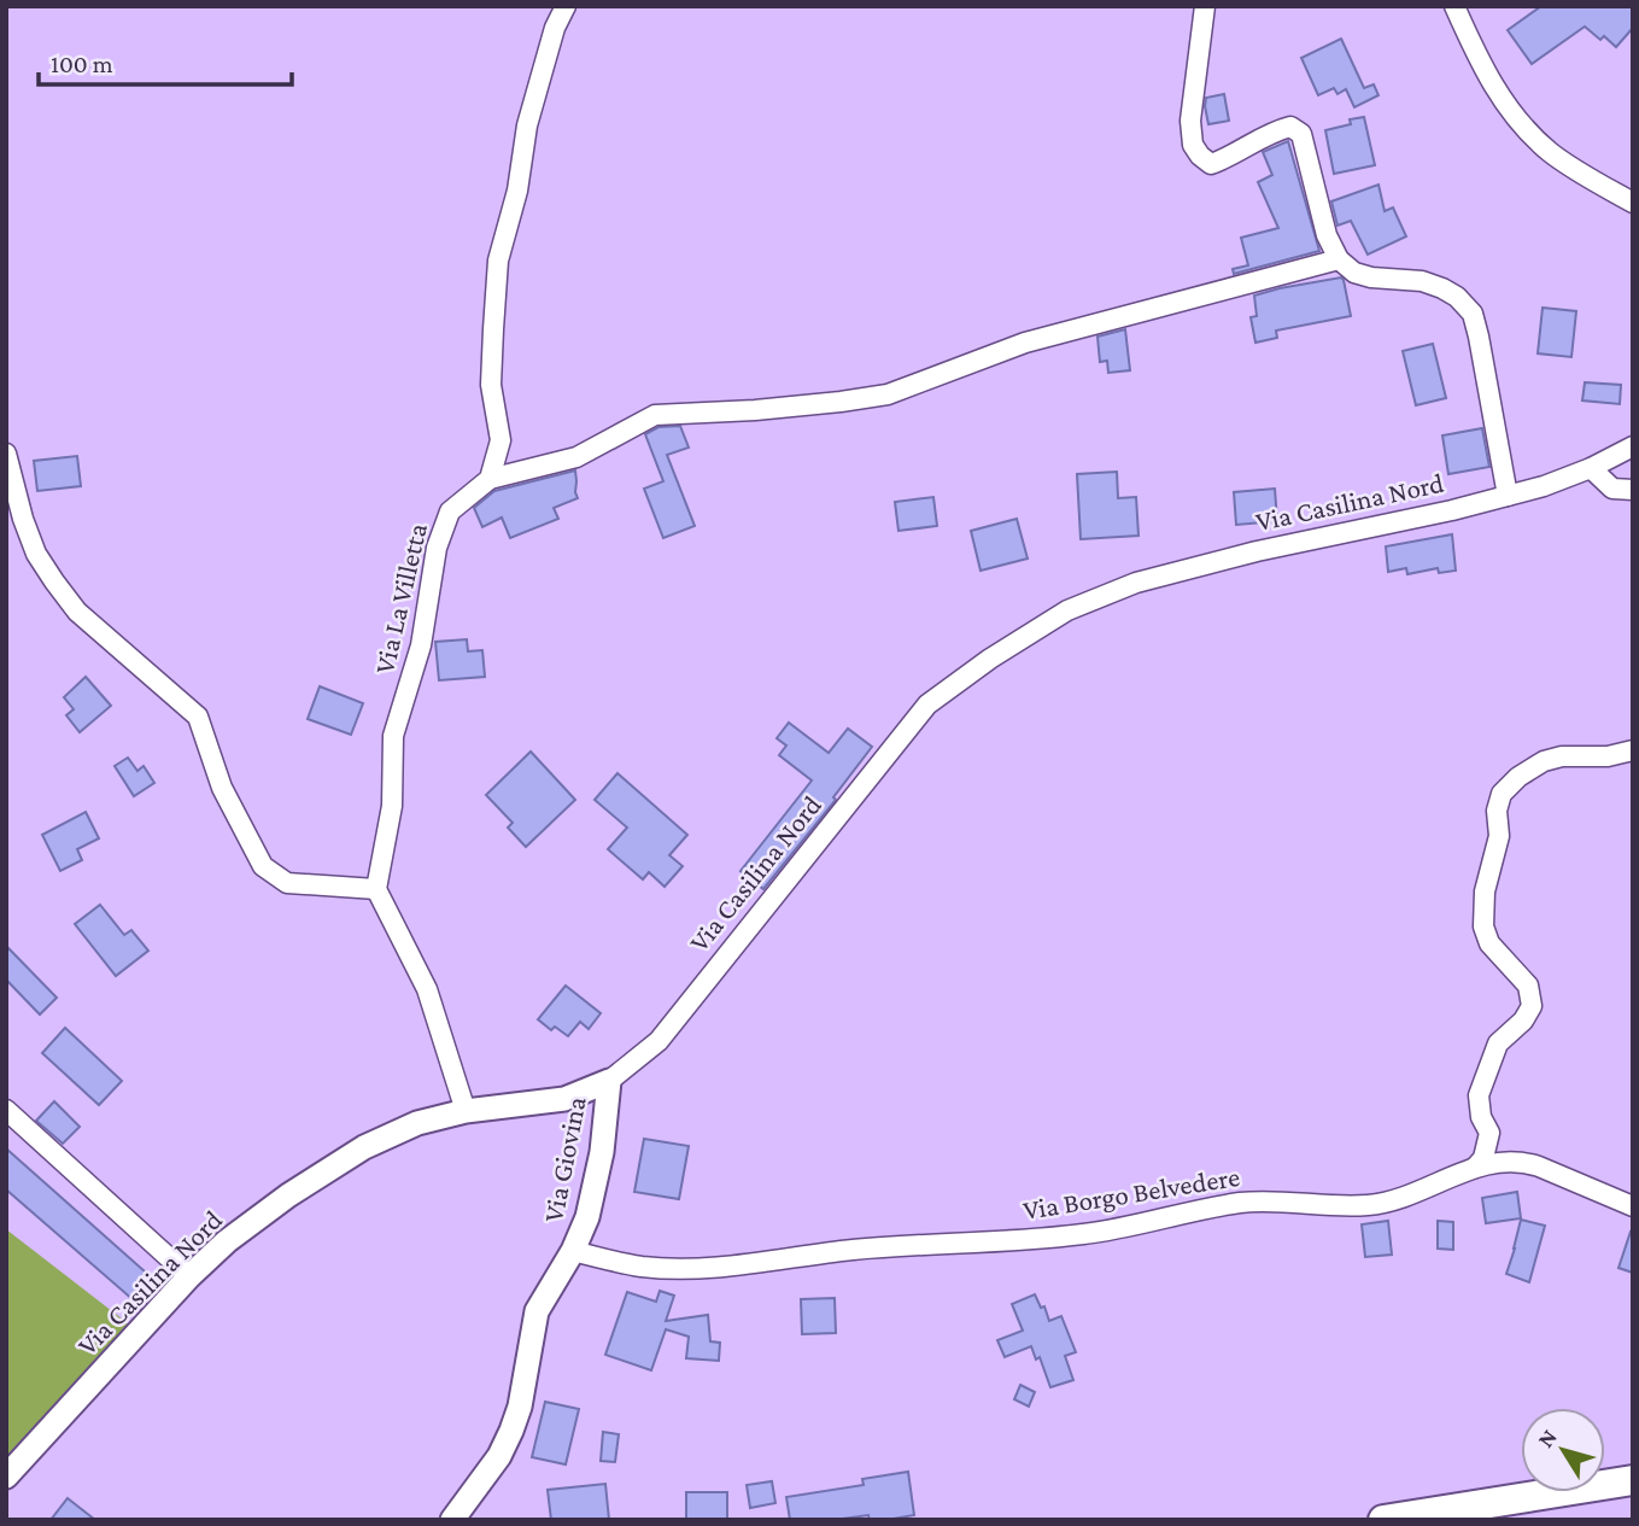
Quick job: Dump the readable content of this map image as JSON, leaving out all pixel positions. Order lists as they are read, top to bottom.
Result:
{
  "streets": {
    "street": [
      "Via Casilina Nord",
      "Via La Villetta",
      "Via Giovina",
      "Via Borgo Belvedere"
    ]
  },
  "crossings": [
    ["Via Casilina Nord", "Via Giovina"],
    ["Via Giovina", "Via Borgo Belvedere"]
  ],
  "scale_bar": "100 m",
  "north": "top left"
}
